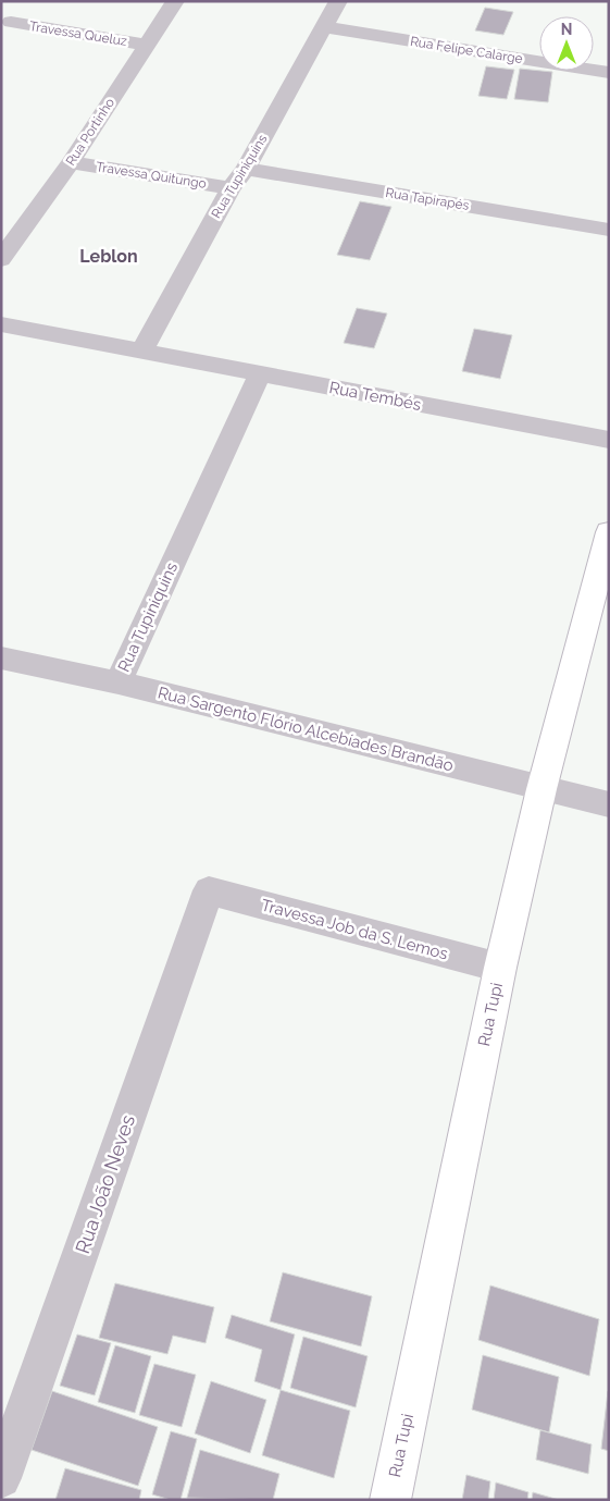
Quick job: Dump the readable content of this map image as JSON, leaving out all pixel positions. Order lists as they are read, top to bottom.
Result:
{
  "streets": {
    "street": [
      "Travessa Queluz",
      "Rua Felipe Calarge",
      "Rua Portinho",
      "Travessa Quitungo",
      "Rua Tupiniquins",
      "Rua Tapirapés",
      "Rua Tembés",
      "Rua Sargento Flório Alcebíades Brandão",
      "Travessa Job da S. Lemos",
      "Rua Tupi",
      "Rua João Neves"
    ]
  },
  "crossings": [
    ["Travessa Queluz", "Rua Portinho"],
    ["Rua Felipe Calarge", "Rua Tupiniquins"],
    ["Rua Portinho", "Travessa Quitungo"],
    ["Travessa Quitungo", "Rua Tupiniquins"],
    ["Rua Tupiniquins", "Rua Tapirapés"],
    ["Rua Tupiniquins", "Rua Tembés"],
    ["Rua Tupiniquins", "Rua Sargento Flório Alcebíades Brandão"],
    ["Rua Sargento Flório Alcebíades Brandão", "Rua Tupi"],
    ["Travessa Job da S. Lemos", "Rua Tupi"],
    ["Travessa Job da S. Lemos", "Rua João Neves"]
  ],
  "districts": ["Leblon"],
  "north": "top"
}
